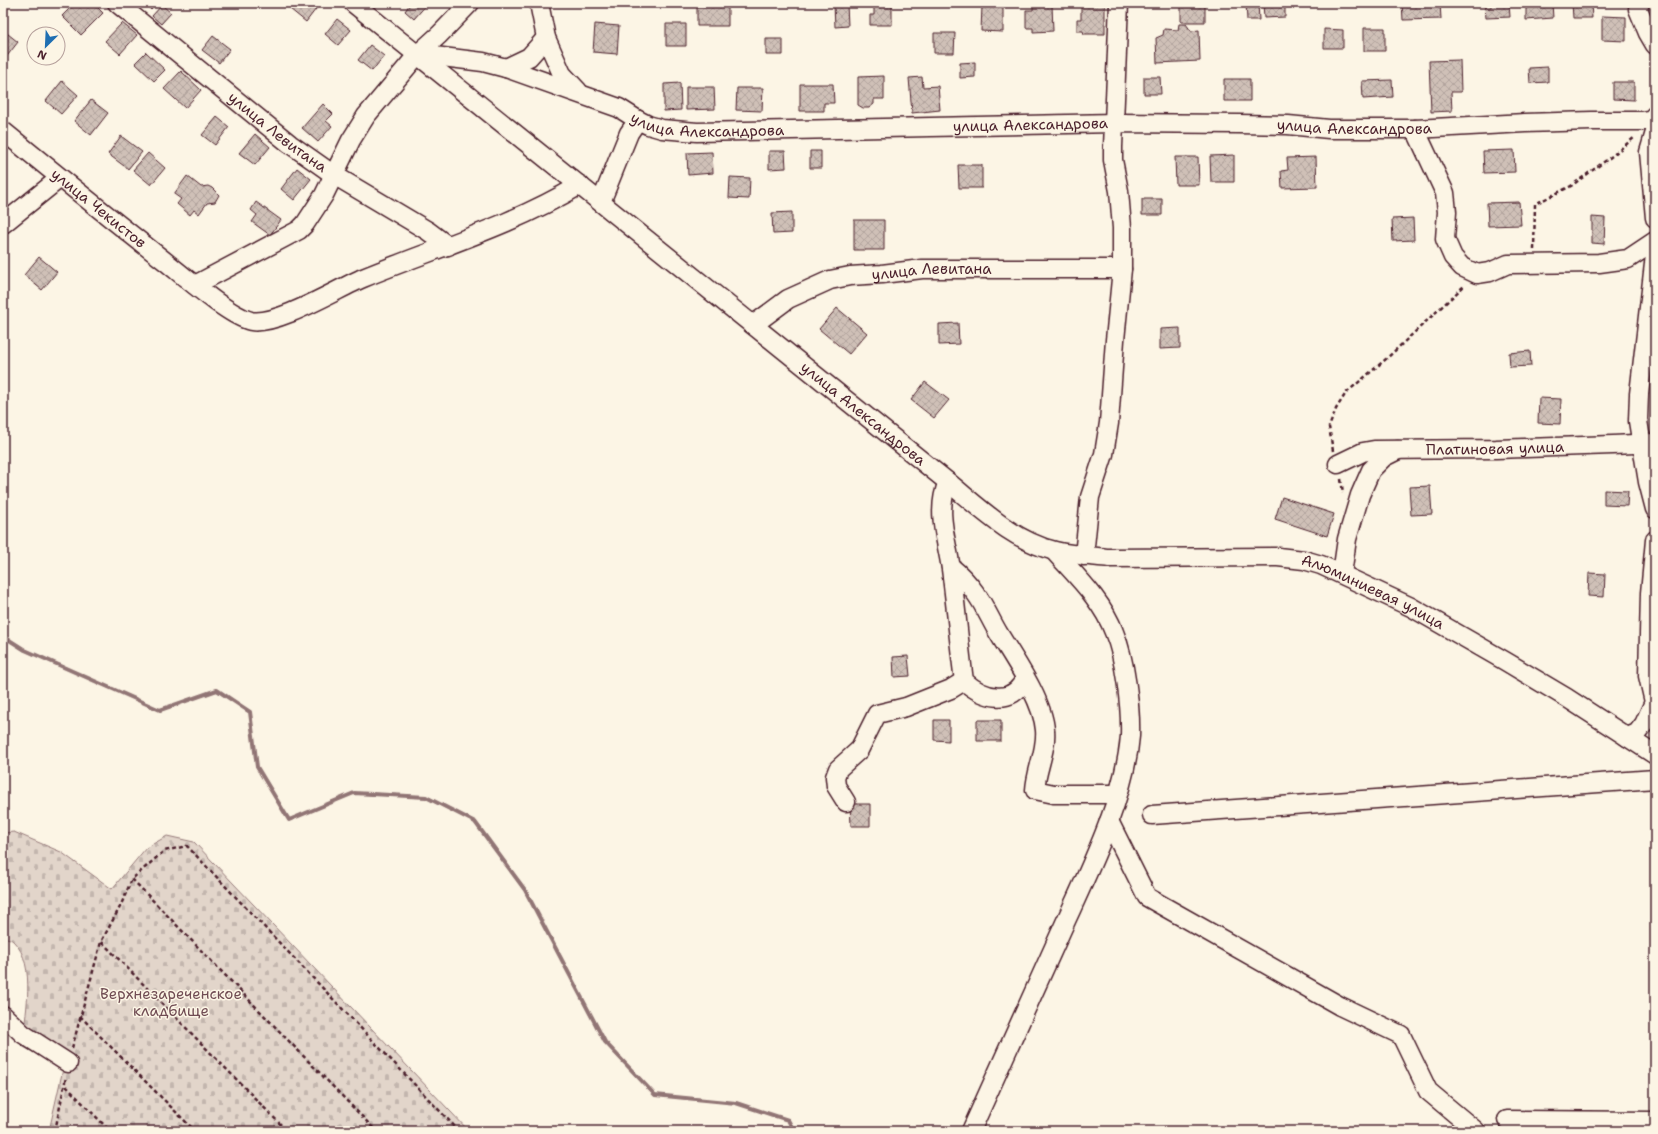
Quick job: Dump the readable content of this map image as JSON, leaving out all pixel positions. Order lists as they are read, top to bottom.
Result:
{
  "streets": {
    "street": [
      "улица Александрова",
      "улица Левитана",
      "улица Чекистов",
      "Платиновая улица",
      "Алюминиевая улица"
    ]
  },
  "crossings": [
    ["улица Александрова", "улица Левитана"],
    ["улица Александрова", "улица Чекистов"],
    ["улица Александрова", "Алюминиевая улица"],
    ["улица Левитана", "улица Чекистов"]
  ],
  "parks": ["Верхнезареченское кладбище"],
  "north": "bottom left"
}
